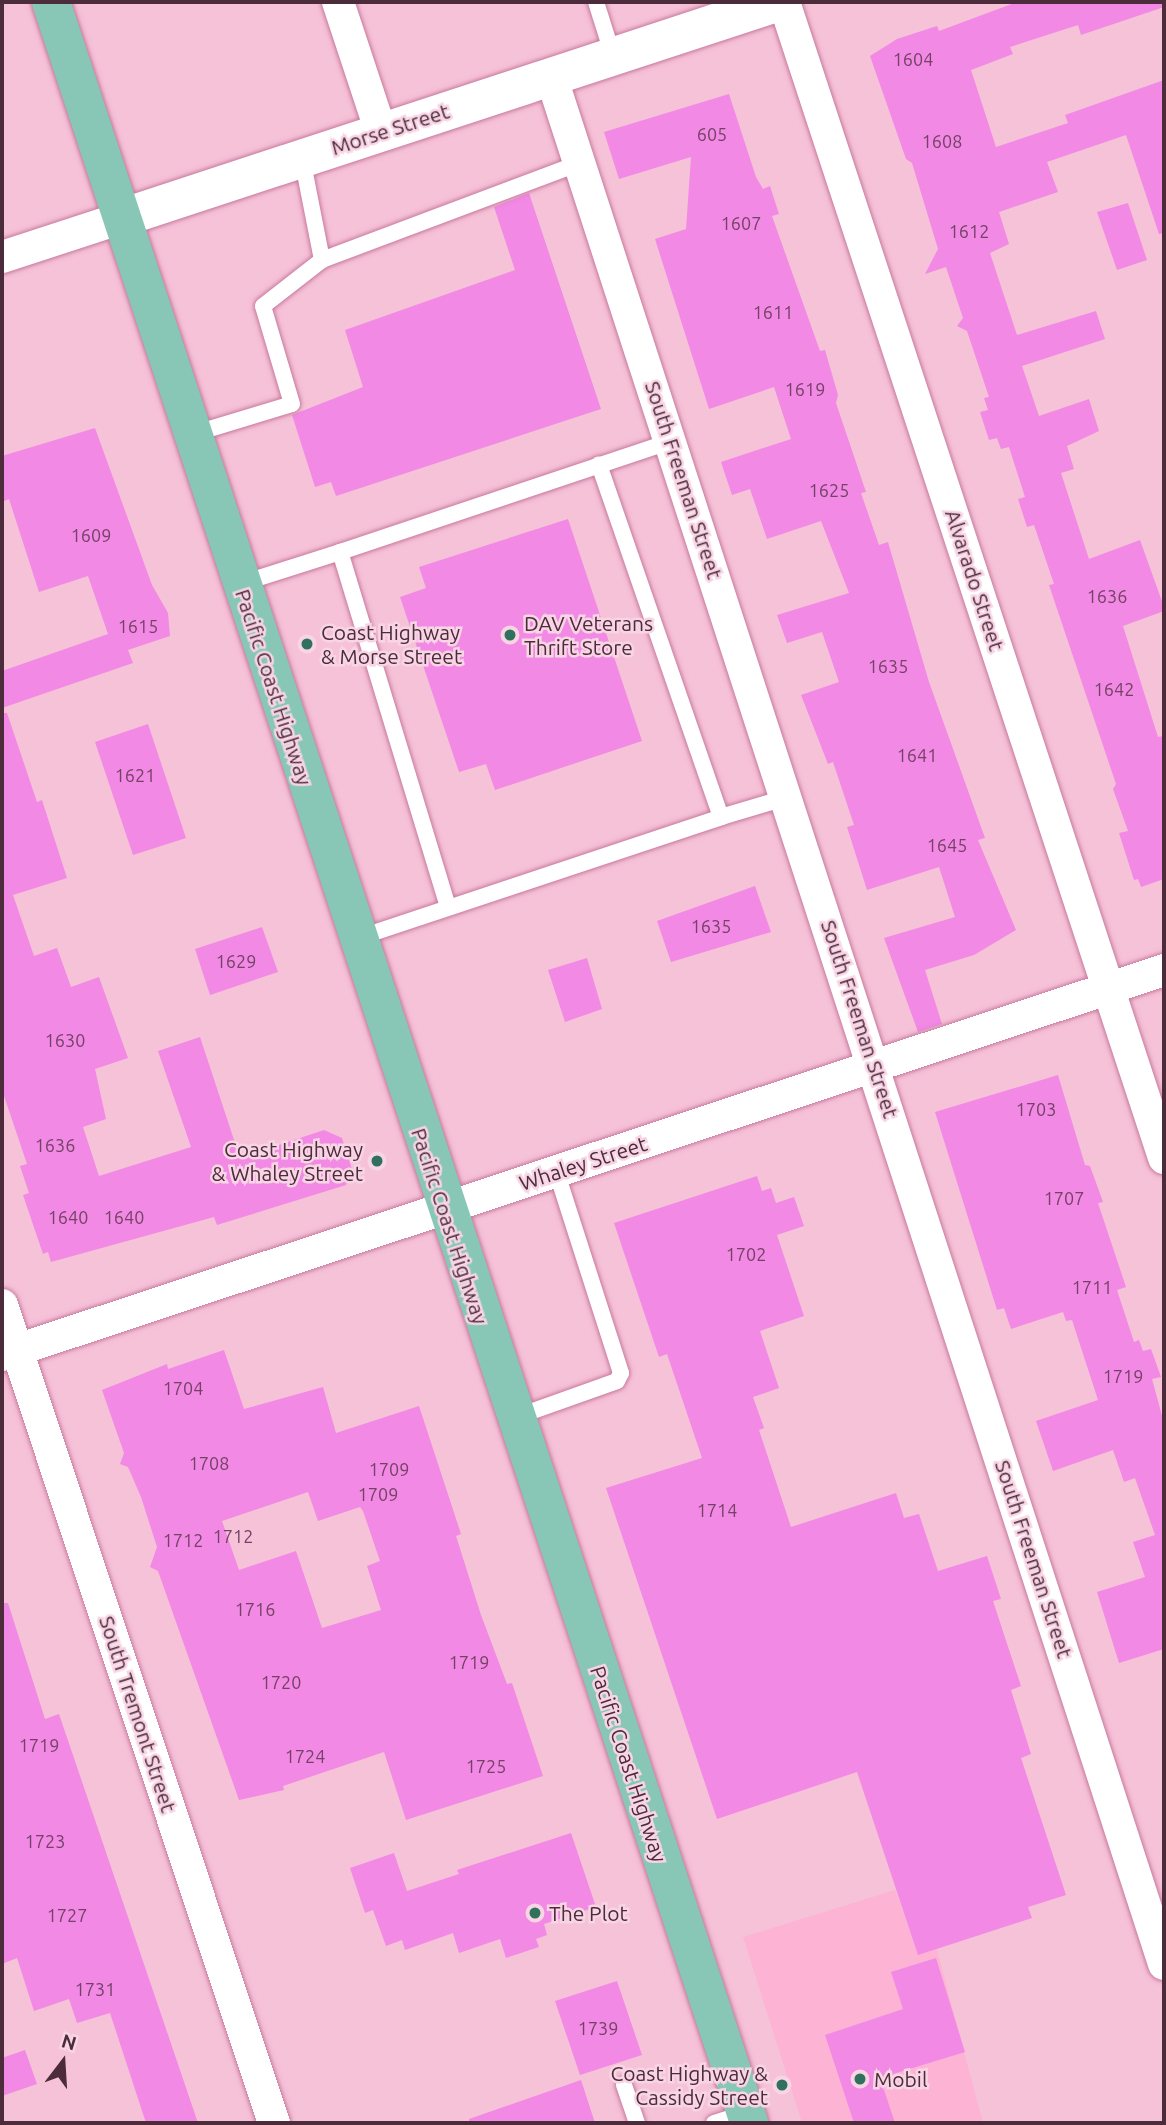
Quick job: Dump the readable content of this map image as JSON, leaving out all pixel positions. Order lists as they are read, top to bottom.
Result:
{
  "streets": {
    "main road": ["Pacific Coast Highway"],
    "street": [
      "Morse Street",
      "South Freeman Street",
      "Alvarado Street",
      "Whaley Street",
      "South Tremont Street"
    ]
  },
  "crossings": [
    ["Morse Street", "South Freeman Street"],
    ["Morse Street", "Alvarado Street"],
    ["Morse Street", "Pacific Coast Highway"],
    ["South Freeman Street", "Whaley Street"],
    ["Alvarado Street", "Whaley Street"],
    ["Pacific Coast Highway", "Whaley Street"],
    ["Whaley Street", "South Tremont Street"]
  ],
  "places": [
    "DAV Veterans Thrift Store",
    "Coast Highway & Morse Street",
    "Coast Highway & Whaley Street",
    "The Plot",
    "Mobil",
    "Coast Highway & Cassidy Street"
  ],
  "house_numbers": [
    "1604",
    "605",
    "1608",
    "1607",
    "1612",
    "1611",
    "1619",
    "1625",
    "1609",
    "1636",
    "1615",
    "1635",
    "1642",
    "1641",
    "1621",
    "1645",
    "1635",
    "1629",
    "1630",
    "1703",
    "1636",
    "1707",
    "1640",
    "1640",
    "1702",
    "1711",
    "1719",
    "1704",
    "1708",
    "1709",
    "1709",
    "1714",
    "1712",
    "1712",
    "1716",
    "1719",
    "1720",
    "1719",
    "1724",
    "1725",
    "1723",
    "1727",
    "1731",
    "1739"
  ],
  "north": "top"
}
